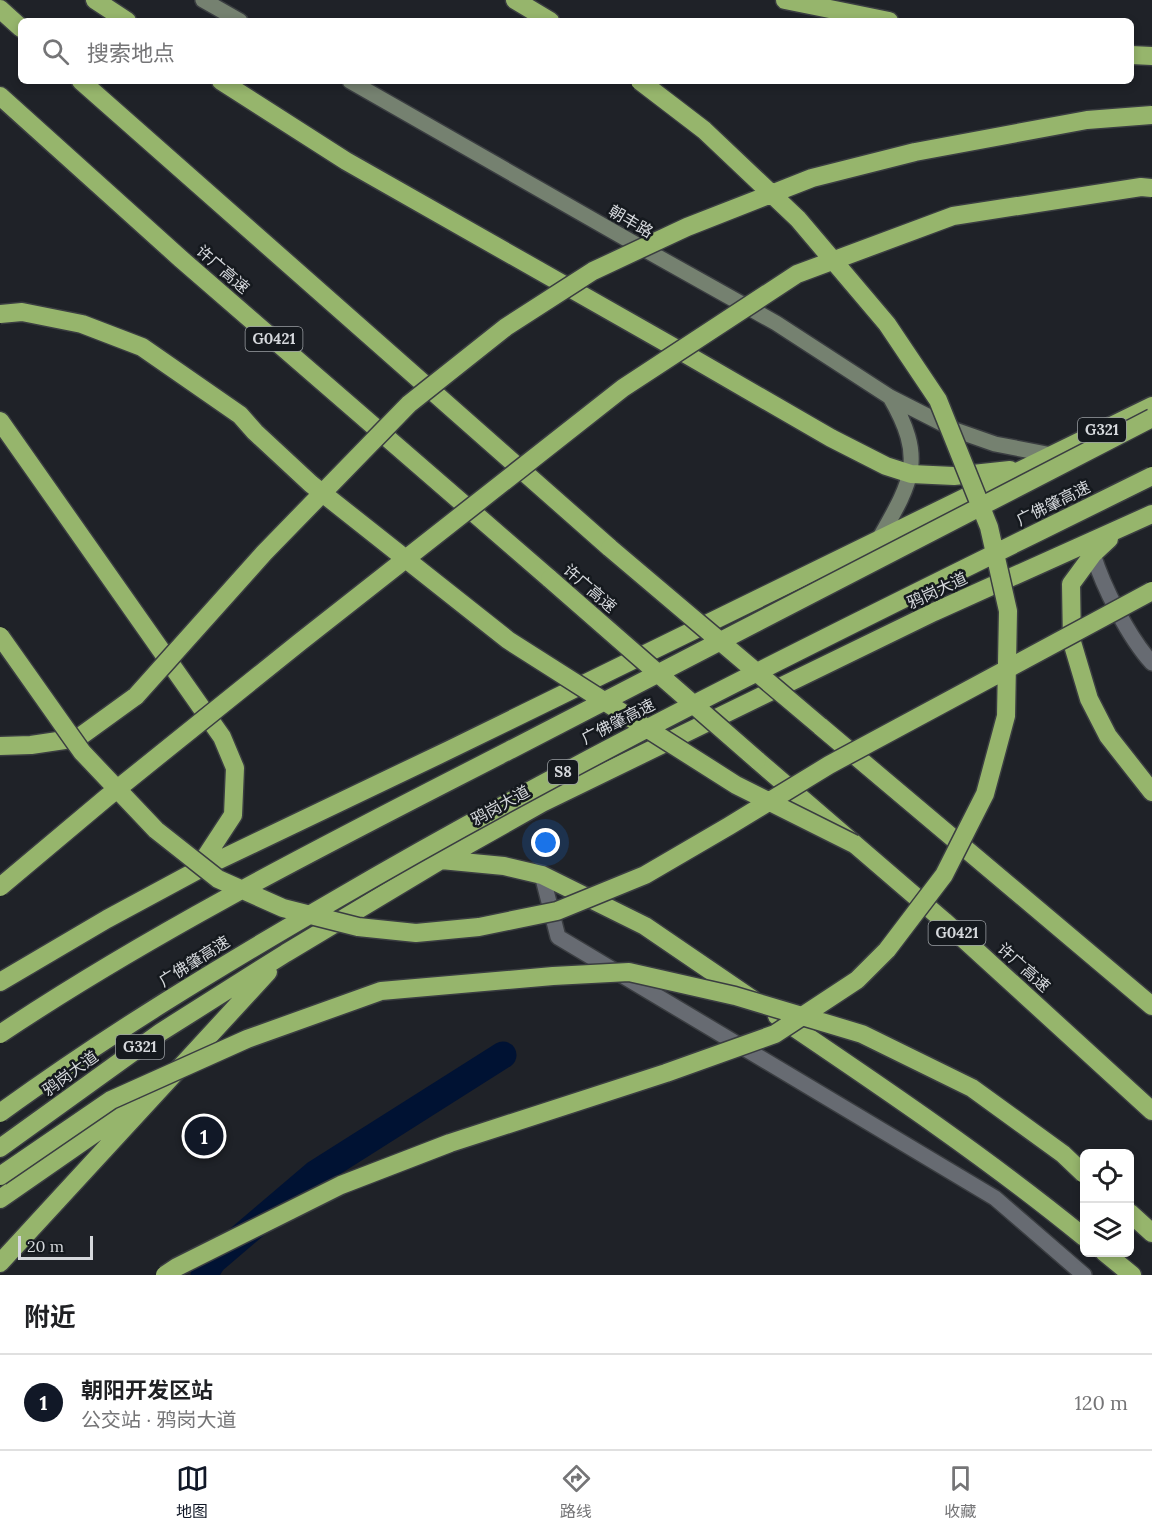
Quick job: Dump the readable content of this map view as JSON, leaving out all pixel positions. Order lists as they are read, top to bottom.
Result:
{
  "streets": {
    "highway": [
      "许广高速",
      "G0421",
      "G321",
      "广佛肇高速",
      "鸦岗大道",
      "S8"
    ],
    "street": ["朝丰路"]
  },
  "crossings": [
    ["朝丰路", "G321"]
  ],
  "scale_bar": "20 m",
  "page": {
    "search": "搜索地点",
    "pins": "1",
    "scale": "20 m",
    "heading": "附近",
    "list": [
      {
        "mark": "1",
        "name": "朝阳开发区站",
        "note": "公交站 · 鸦岗大道",
        "value": "120 m"
      }
    ],
    "nav": ["地图", "路线", "收藏"]
  }
}
